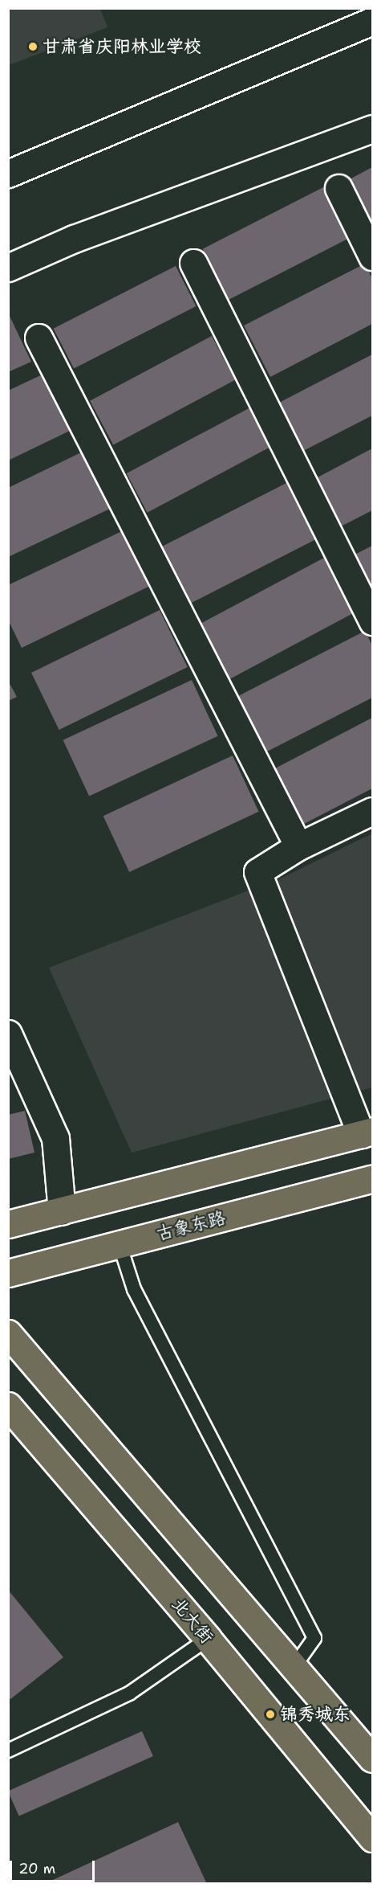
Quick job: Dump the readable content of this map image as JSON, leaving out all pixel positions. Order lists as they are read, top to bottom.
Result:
{
  "streets": {
    "main road": ["古象东路", "北大街"]
  },
  "places": ["甘肃省庆阳林业学校", "锦秀城东"],
  "scale_bar": "20 m"
}
